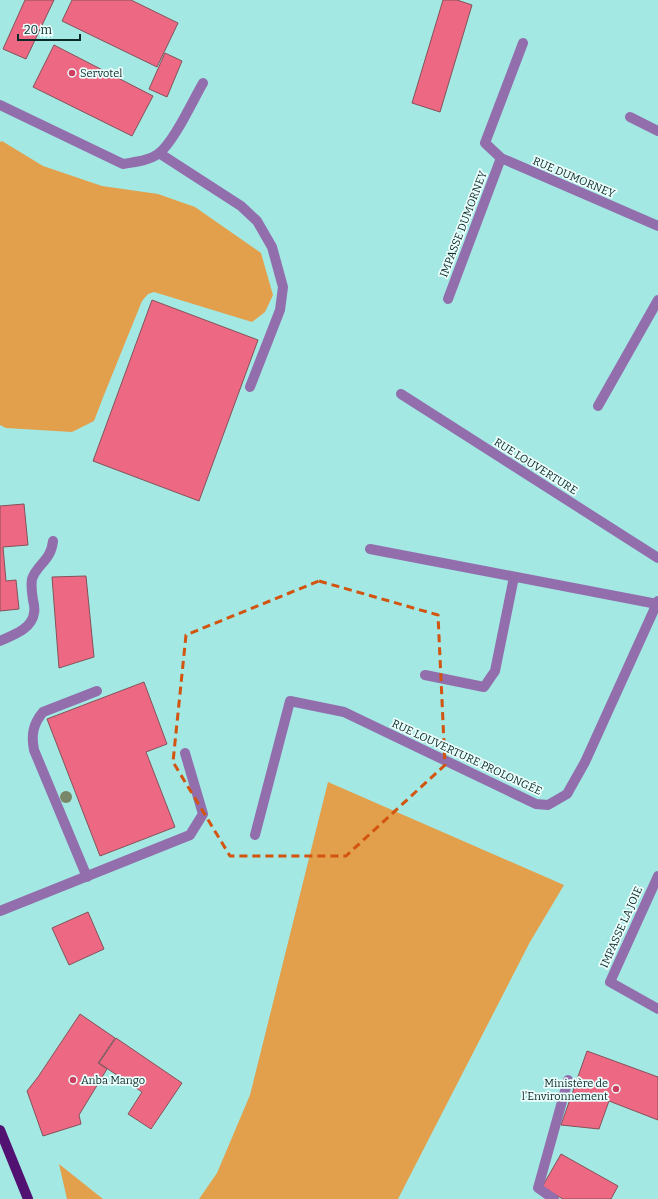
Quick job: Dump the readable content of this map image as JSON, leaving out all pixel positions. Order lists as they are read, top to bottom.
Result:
{
  "streets": {
    "street": [
      "RUE DUMORNEY",
      "IMPASSE DUMORNEY",
      "RUE LOUVERTURE",
      "RUE LOUVERTURE PROLONGÉE",
      "IMPASSE LA JOIE"
    ]
  },
  "crossings": [
    ["RUE DUMORNEY", "IMPASSE DUMORNEY"]
  ],
  "places": ["Servotel", "Anba Mango", "Ministère de l'Environnement"],
  "scale_bar": "20 m"
}
